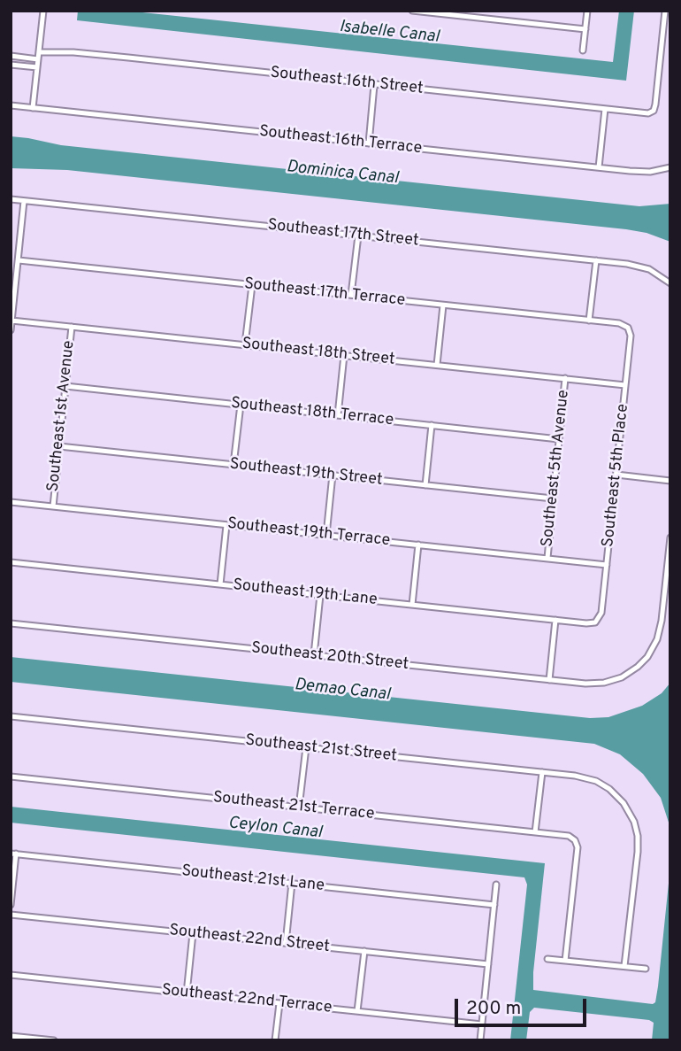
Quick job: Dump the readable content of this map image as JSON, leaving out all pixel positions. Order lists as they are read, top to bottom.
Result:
{
  "streets": {
    "street": [
      "Southeast 16th Street",
      "Southeast 16th Terrace",
      "Southeast 17th Street",
      "Southeast 17th Terrace",
      "Southeast 18th Street",
      "Southeast 18th Terrace",
      "Southeast 1st Avenue",
      "Southeast 5th Avenue",
      "Southeast 19th Street",
      "Southeast 5th Place",
      "Southeast 19th Terrace",
      "Southeast 19th Lane",
      "Southeast 20th Street",
      "Southeast 21st Street",
      "Southeast 21st Terrace",
      "Southeast 21st Lane",
      "Southeast 22nd Street",
      "Southeast 22nd Terrace"
    ]
  },
  "crossings": [
    ["Southeast 17th Terrace", "Southeast 5th Place"],
    ["Southeast 18th Street", "Southeast 1st Avenue"],
    ["Southeast 18th Street", "Southeast 5th Avenue"],
    ["Southeast 18th Street", "Southeast 5th Place"],
    ["Southeast 18th Terrace", "Southeast 1st Avenue"],
    ["Southeast 18th Terrace", "Southeast 5th Avenue"],
    ["Southeast 1st Avenue", "Southeast 19th Street"],
    ["Southeast 1st Avenue", "Southeast 19th Terrace"],
    ["Southeast 5th Avenue", "Southeast 19th Street"],
    ["Southeast 5th Avenue", "Southeast 19th Terrace"],
    ["Southeast 5th Place", "Southeast 19th Terrace"],
    ["Southeast 5th Place", "Southeast 19th Lane"]
  ],
  "water": [
    "Isabelle Canal",
    "Dominica Canal",
    "Demao Canal",
    "Ceylon Canal"
  ],
  "scale_bar": "200 m"
}
